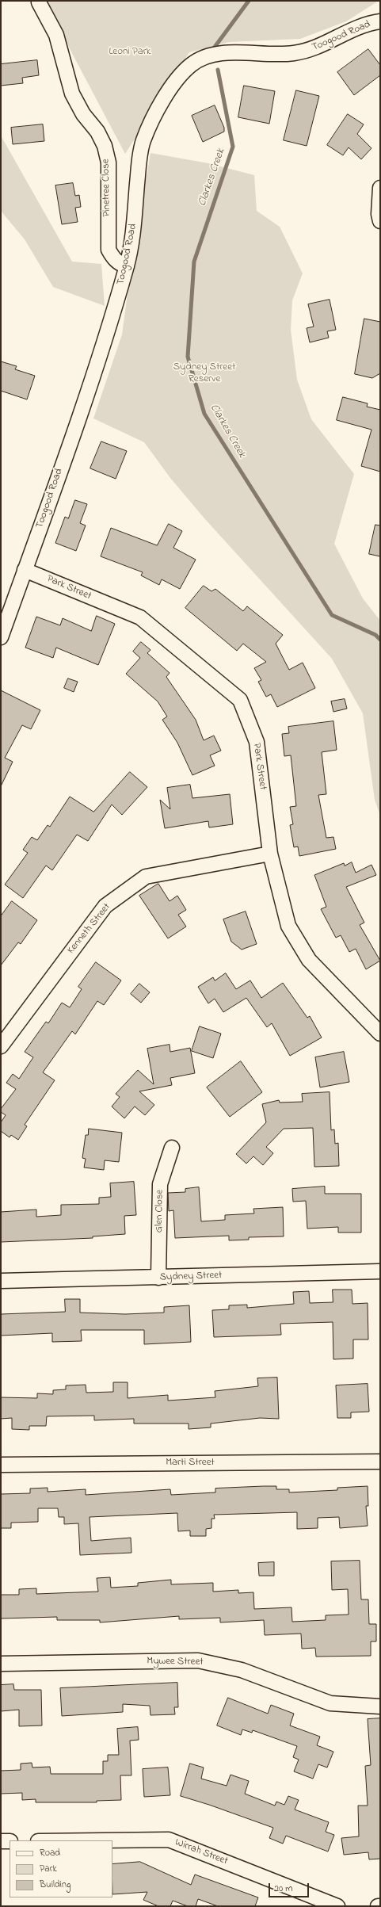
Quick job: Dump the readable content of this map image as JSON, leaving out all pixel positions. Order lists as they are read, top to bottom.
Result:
{
  "streets": {
    "street": [
      "Toogood Road",
      "Pinetree Close",
      "Park Street",
      "Kenneth Street",
      "Glen Close",
      "Sydney Street",
      "Marti Street",
      "Mywee Street",
      "Wirrah Street"
    ]
  },
  "crossings": [
    ["Toogood Road", "Pinetree Close"],
    ["Toogood Road", "Park Street"],
    ["Park Street", "Kenneth Street"],
    ["Glen Close", "Sydney Street"]
  ],
  "water": ["Clarkes Creek"],
  "parks": ["Leoni Park", "Sydney Street Reserve"],
  "legend": ["Road", "Park", "Building"],
  "scale_bar": "20 m"
}
